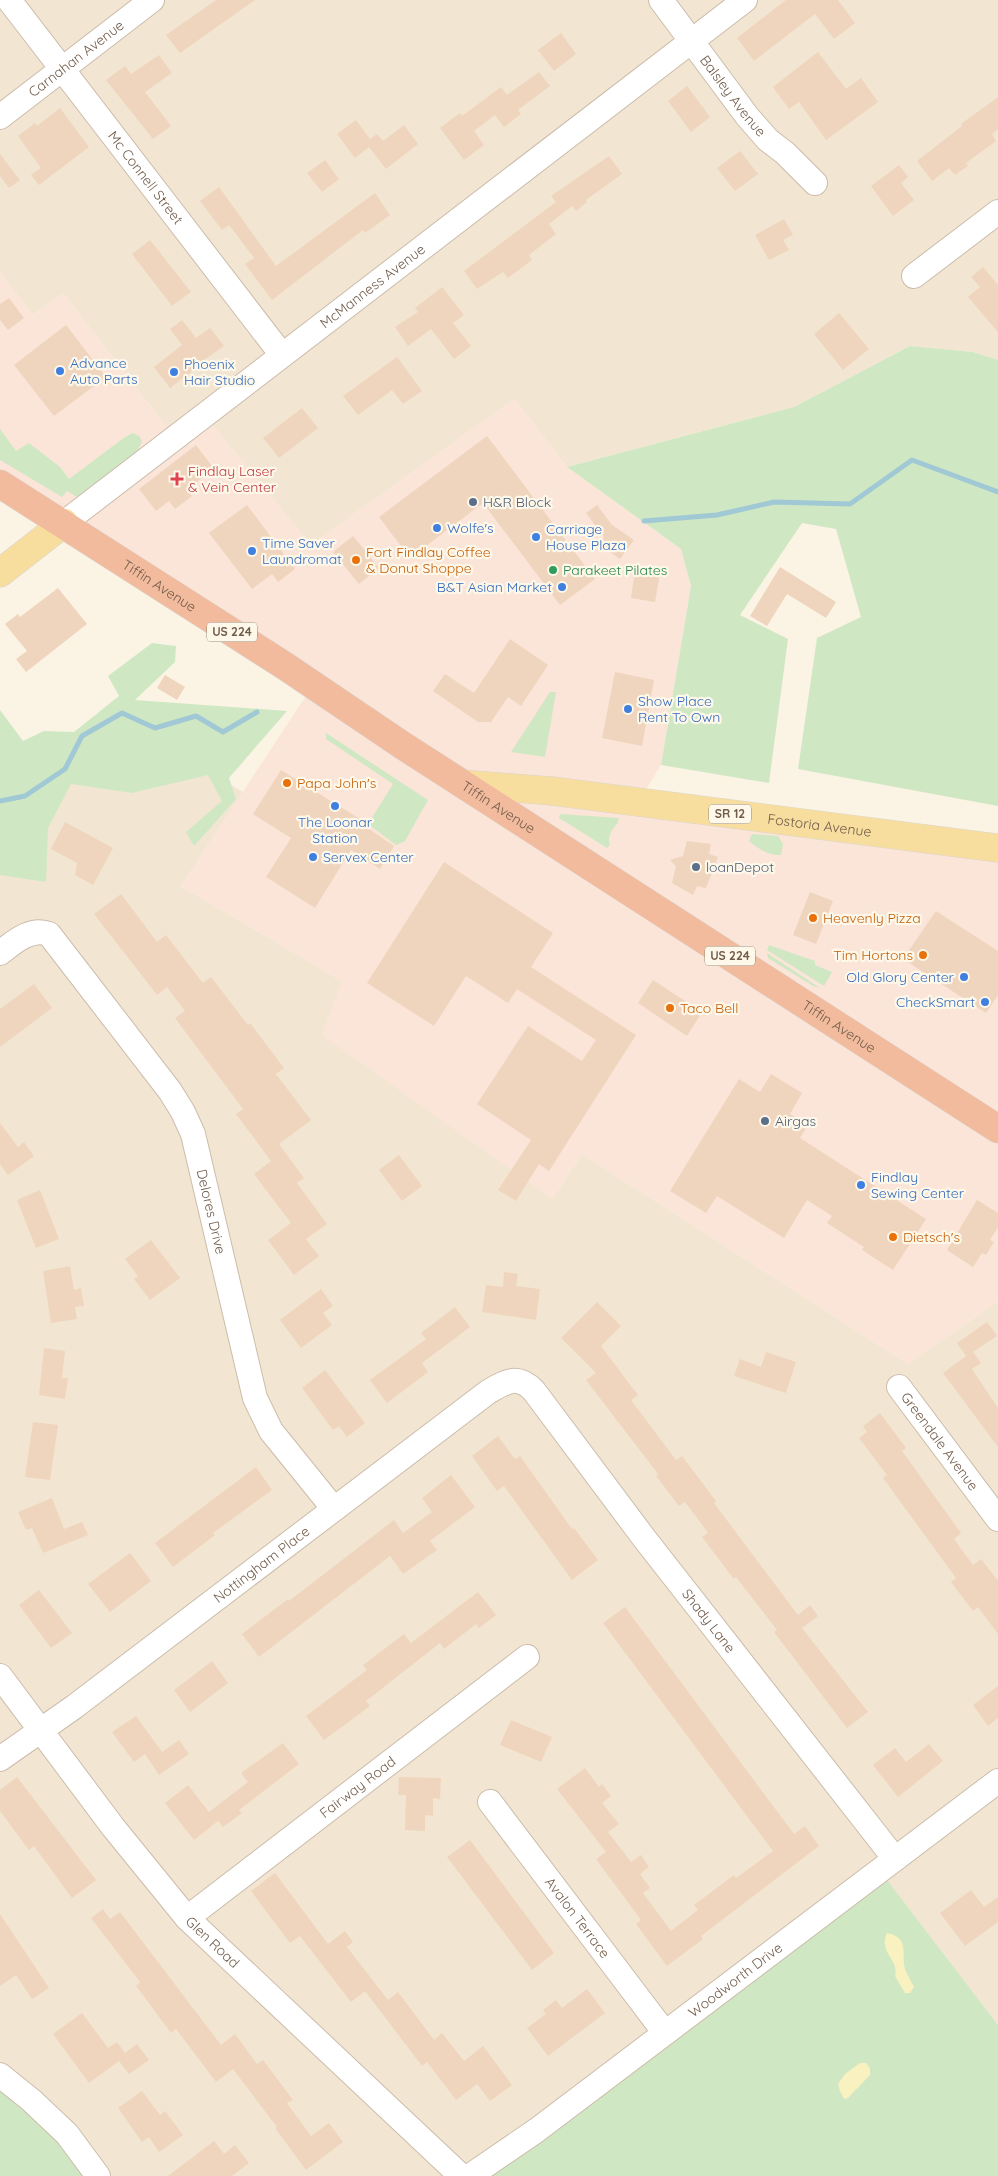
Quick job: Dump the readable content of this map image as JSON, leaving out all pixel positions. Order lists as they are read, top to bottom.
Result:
{
  "streets": {
    "highway": ["Tiffin Avenue", "US 224"],
    "main road": ["McManness Avenue", "SR 12", "Fostoria Avenue"],
    "street": [
      "Carnahan Avenue",
      "Balsley Avenue",
      "Mc Connell Street",
      "Delores Drive",
      "Greendale Avenue",
      "Nottingham Place",
      "Shady Lane",
      "Fairway Road",
      "Avalon Terrace",
      "Glen Road",
      "Woodworth Drive"
    ]
  },
  "crossings": [
    ["Carnahan Avenue", "Mc Connell Street"],
    ["Balsley Avenue", "McManness Avenue"],
    ["Mc Connell Street", "McManness Avenue"],
    ["McManness Avenue", "Tiffin Avenue"],
    ["Tiffin Avenue", "Fostoria Avenue"],
    ["Delores Drive", "Nottingham Place"],
    ["Nottingham Place", "Shady Lane"],
    ["Nottingham Place", "Glen Road"],
    ["Shady Lane", "Woodworth Drive"],
    ["Fairway Road", "Glen Road"],
    ["Avalon Terrace", "Woodworth Drive"]
  ],
  "places": {
    "other": [
      "Advance Auto Parts",
      "Phoenix Hair Studio",
      "H&R Block",
      "Wolfe's",
      "Carriage House Plaza",
      "Time Saver Laundromat",
      "Fort Findlay Coffee & Donut Shoppe",
      "Parakeet Pilates",
      "B&T Asian Market",
      "Show Place Rent To Own",
      "Papa John's",
      "The Loonar Station",
      "Servex Center",
      "loanDepot",
      "Heavenly Pizza",
      "Tim Hortons",
      "Old Glory Center",
      "CheckSmart",
      "Taco Bell",
      "Airgas",
      "Findlay Sewing Center",
      "Dietsch's"
    ],
    "health": ["Findlay Laser & Vein Center"]
  }
}
